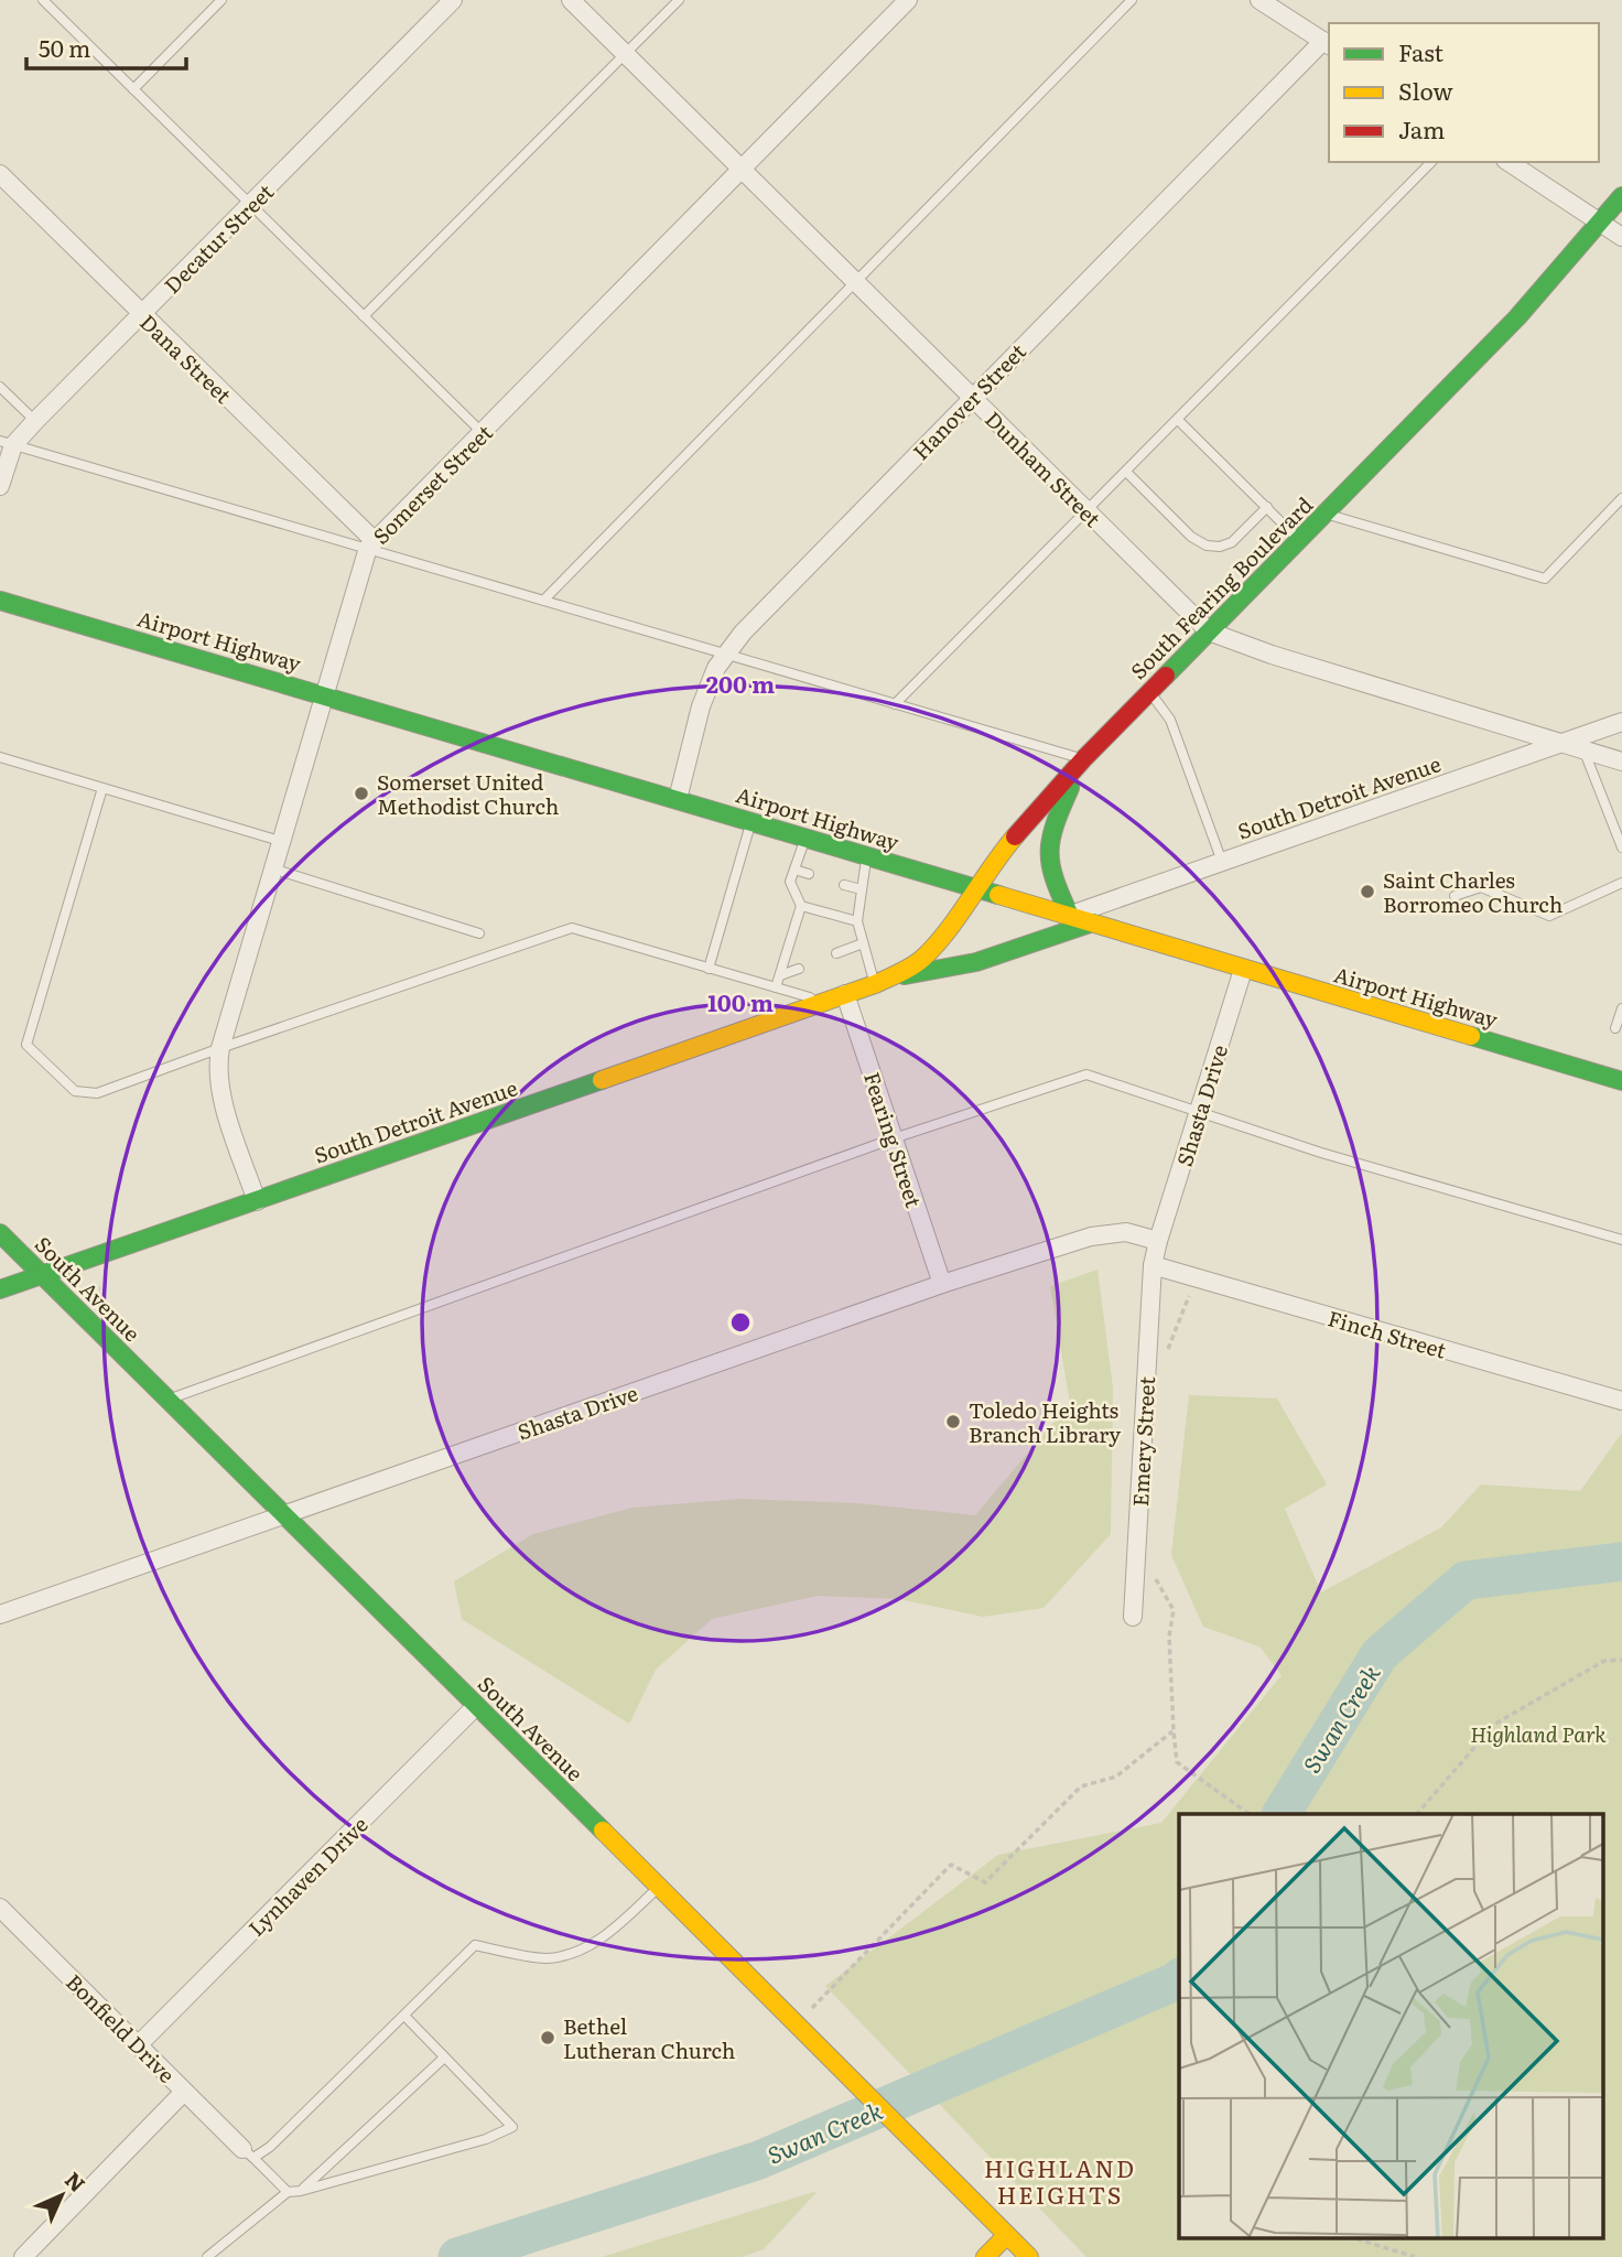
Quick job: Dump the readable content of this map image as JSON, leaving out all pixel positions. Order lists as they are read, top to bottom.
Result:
{
  "streets": {
    "main road": [
      "South Fearing Boulevard",
      "Airport Highway",
      "South Detroit Avenue",
      "South Avenue"
    ],
    "street": [
      "Decatur Street",
      "Dana Street",
      "Hanover Street",
      "Dunham Street",
      "Somerset Street",
      "Shasta Drive",
      "Fearing Street",
      "Finch Street",
      "Emery Street",
      "Lynhaven Drive",
      "Bonfield Drive"
    ]
  },
  "crossings": [
    ["Decatur Street", "Dana Street"],
    ["Dana Street", "Somerset Street"],
    ["Hanover Street", "Dunham Street"],
    ["Hanover Street", "Airport Highway"],
    ["Dunham Street", "Somerset Street"],
    ["Dunham Street", "South Fearing Boulevard"],
    ["Dunham Street", "South Detroit Avenue"],
    ["Somerset Street", "Airport Highway"],
    ["Somerset Street", "South Detroit Avenue"],
    ["South Fearing Boulevard", "Airport Highway"],
    ["South Fearing Boulevard", "South Detroit Avenue"],
    ["South Fearing Boulevard", "Fearing Street"],
    ["Airport Highway", "South Detroit Avenue"],
    ["Airport Highway", "Shasta Drive"],
    ["South Detroit Avenue", "Fearing Street"],
    ["South Detroit Avenue", "South Avenue"],
    ["Shasta Drive", "Fearing Street"],
    ["Shasta Drive", "South Avenue"],
    ["Shasta Drive", "Finch Street"],
    ["Shasta Drive", "Emery Street"],
    ["South Avenue", "Lynhaven Drive"],
    ["Finch Street", "Emery Street"],
    ["Lynhaven Drive", "Bonfield Drive"]
  ],
  "districts": ["HIGHLAND HEIGHTS"],
  "water": ["Swan Creek"],
  "parks": ["Highland Park"],
  "places": [
    "Somerset United Methodist Church",
    "Saint Charles Borromeo Church",
    "Toledo Heights Branch Library",
    "Bethel Lutheran Church"
  ],
  "legend": ["Fast", "Slow", "Jam"],
  "scale_bar": "50 m",
  "north": "top right",
  "rings": ["200 m", "100 m"]
}
